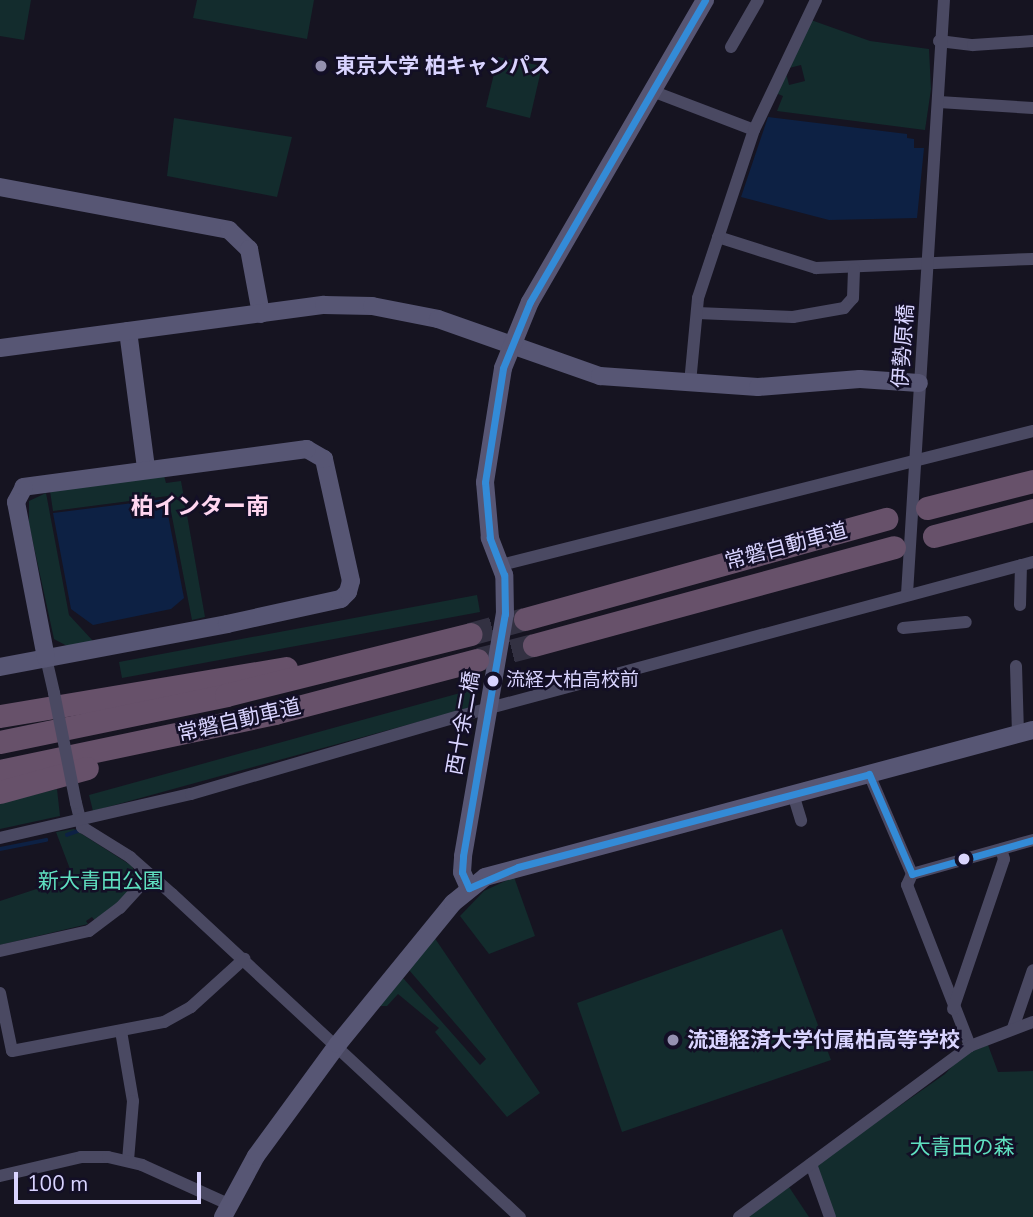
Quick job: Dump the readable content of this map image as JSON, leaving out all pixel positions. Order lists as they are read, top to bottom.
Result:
{
  "streets": {
    "highway": ["常磐自動車道"],
    "street": ["伊勢原橋", "西十余二橋"]
  },
  "districts": ["柏インター南"],
  "parks": ["新大青田公園", "大青田の森"],
  "places": ["東京大学 柏キャンパス", "流経大柏高校前", "流通経済大学付属柏高等学校"],
  "scale_bar": "100 m"
}
